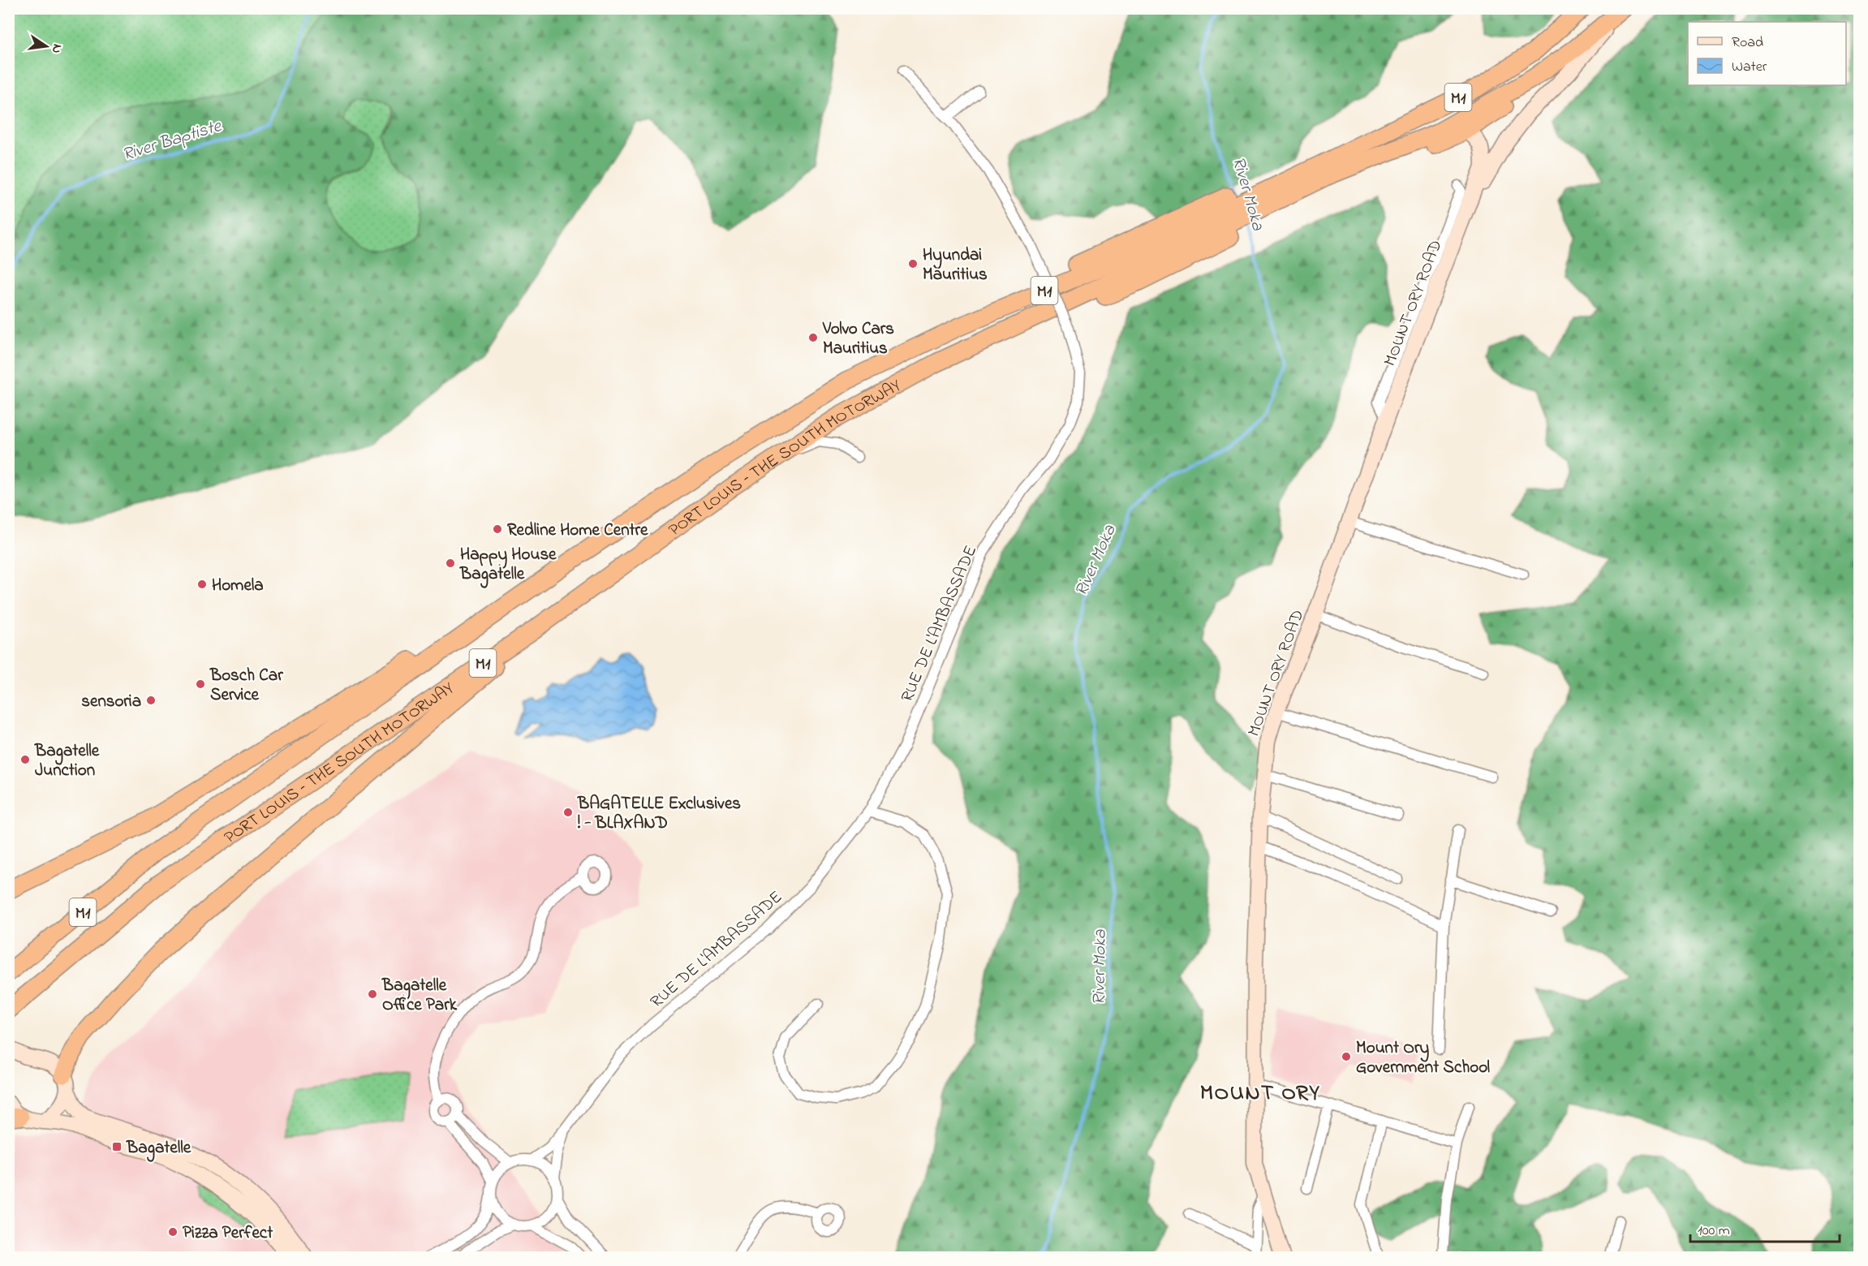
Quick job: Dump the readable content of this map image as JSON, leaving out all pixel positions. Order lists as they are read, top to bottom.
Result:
{
  "streets": {
    "highway": ["M1", "PORT LOUIS – THE SOUTH MOTORWAY"],
    "main road": ["MOUNT ORY ROAD"],
    "street": ["RUE DE L'AMBASSADE"]
  },
  "crossings": [
    ["MOUNT ORY ROAD", "PORT LOUIS – THE SOUTH MOTORWAY"]
  ],
  "districts": ["MOUNT ORY"],
  "water": ["River Baptiste", "River Moka"],
  "places": {
    "other": [
      "Hyundai Mauritius",
      "Volvo Cars Mauritius",
      "Redline Home Centre",
      "Happy House Bagatelle",
      "Homela",
      "Bosch Car Service",
      "sensoria",
      "Bagatelle Junction",
      "BAGATELLE Exclusives ! - BLAXAND",
      "Bagatelle Office Park",
      "Mount Ory Government School",
      "Pizza Perfect"
    ],
    "transit": ["Bagatelle"]
  },
  "legend": ["Road", "Water"],
  "scale_bar": "100 m",
  "north": "right"
}
